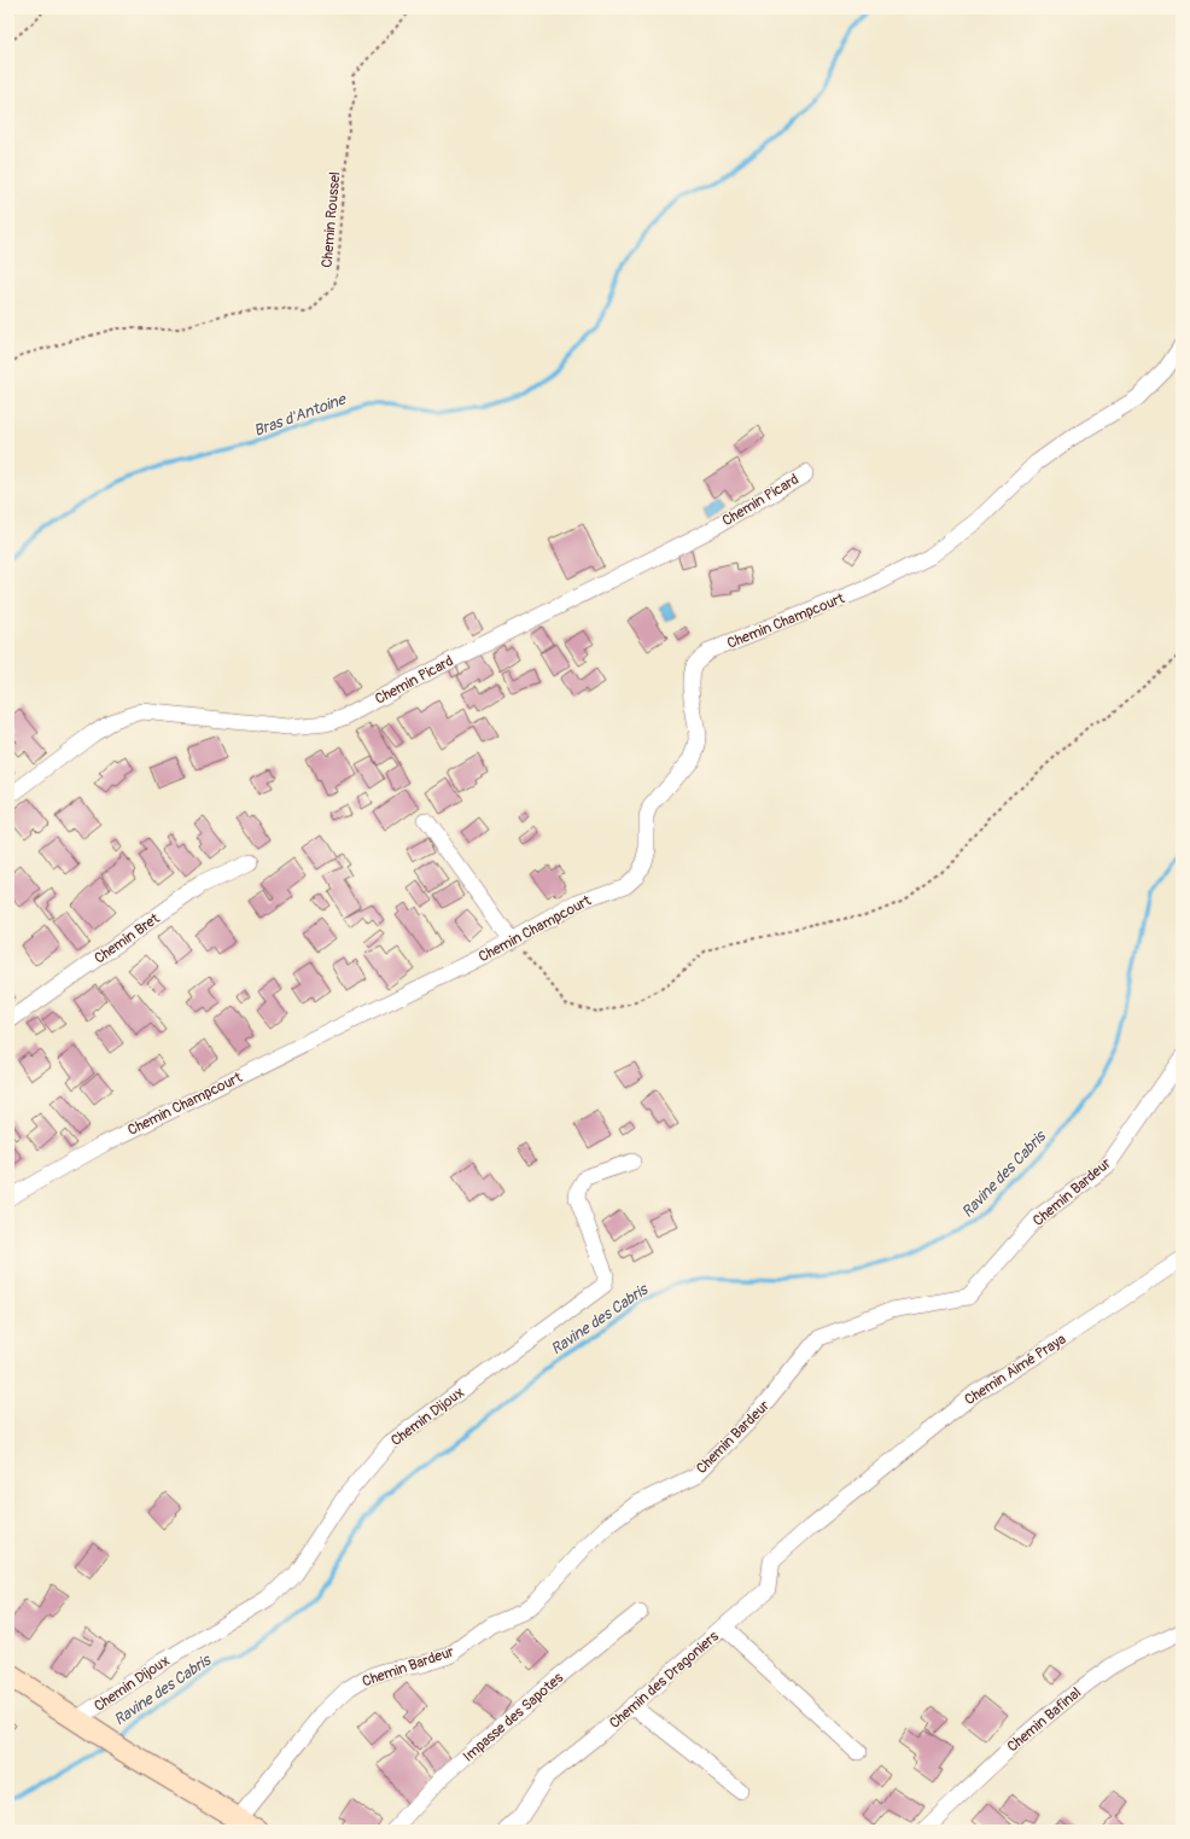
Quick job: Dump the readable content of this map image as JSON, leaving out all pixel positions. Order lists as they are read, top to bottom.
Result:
{
  "streets": {
    "street": [
      "Chemin Picard",
      "Chemin Champcourt",
      "Chemin Bret",
      "Chemin Bardeur",
      "Chemin Aimé Praya",
      "Chemin Dijoux",
      "Chemin des Dragoniers",
      "Impasse des Sapotes",
      "Chemin Bafinal"
    ],
    "path": ["Chemin Roussel"]
  },
  "crossings": [
    ["Chemin Aimé Praya", "Chemin des Dragoniers"]
  ],
  "water": ["Bras d'Antoine", "Ravine des Cabris"]
}
